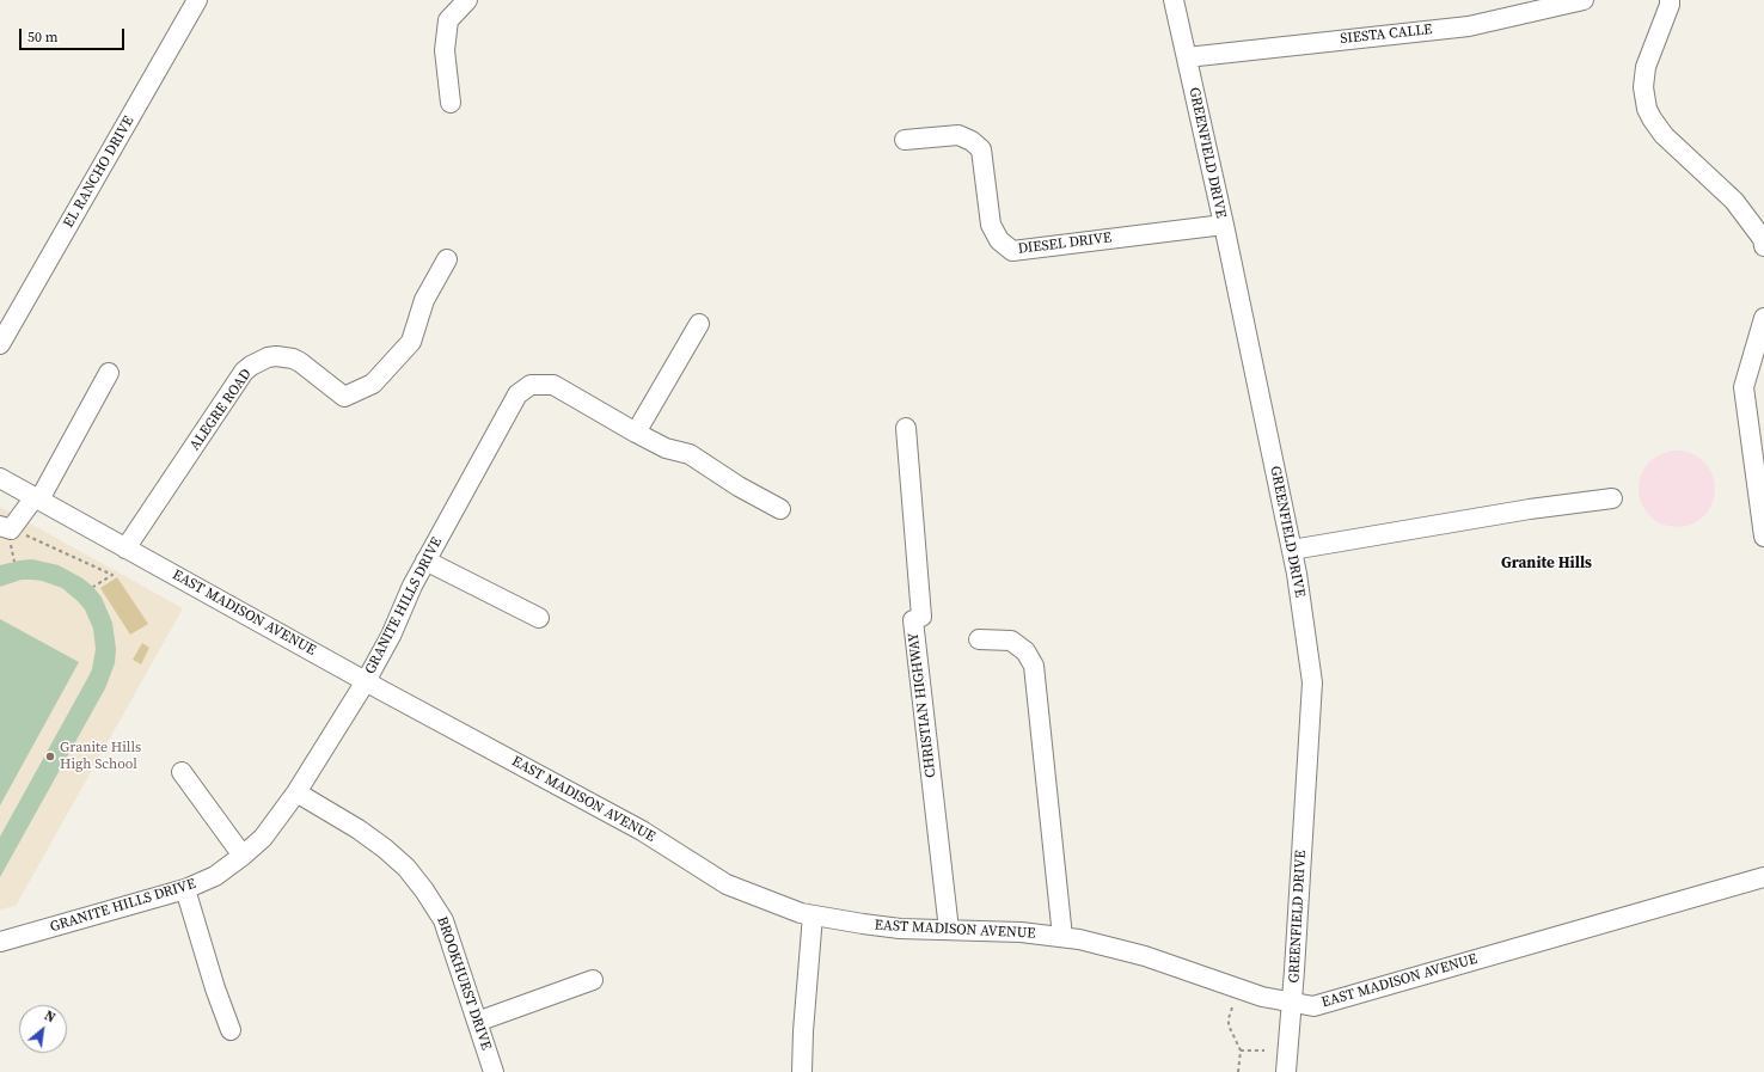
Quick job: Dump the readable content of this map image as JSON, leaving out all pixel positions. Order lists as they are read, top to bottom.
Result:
{
  "streets": {
    "street": [
      "SIESTA CALLE",
      "GREENFIELD DRIVE",
      "EL RANCHO DRIVE",
      "DIESEL DRIVE",
      "ALEGRE ROAD",
      "GRANITE HILLS DRIVE",
      "EAST MADISON AVENUE",
      "CHRISTIAN HIGHWAY",
      "BROOKHURST DRIVE"
    ]
  },
  "crossings": [
    ["SIESTA CALLE", "GREENFIELD DRIVE"],
    ["GREENFIELD DRIVE", "DIESEL DRIVE"],
    ["GREENFIELD DRIVE", "EAST MADISON AVENUE"],
    ["ALEGRE ROAD", "EAST MADISON AVENUE"],
    ["GRANITE HILLS DRIVE", "EAST MADISON AVENUE"],
    ["GRANITE HILLS DRIVE", "BROOKHURST DRIVE"],
    ["EAST MADISON AVENUE", "CHRISTIAN HIGHWAY"]
  ],
  "districts": ["Granite Hills"],
  "places": ["Granite Hills High School"],
  "scale_bar": "50 m",
  "north": "top right"
}
